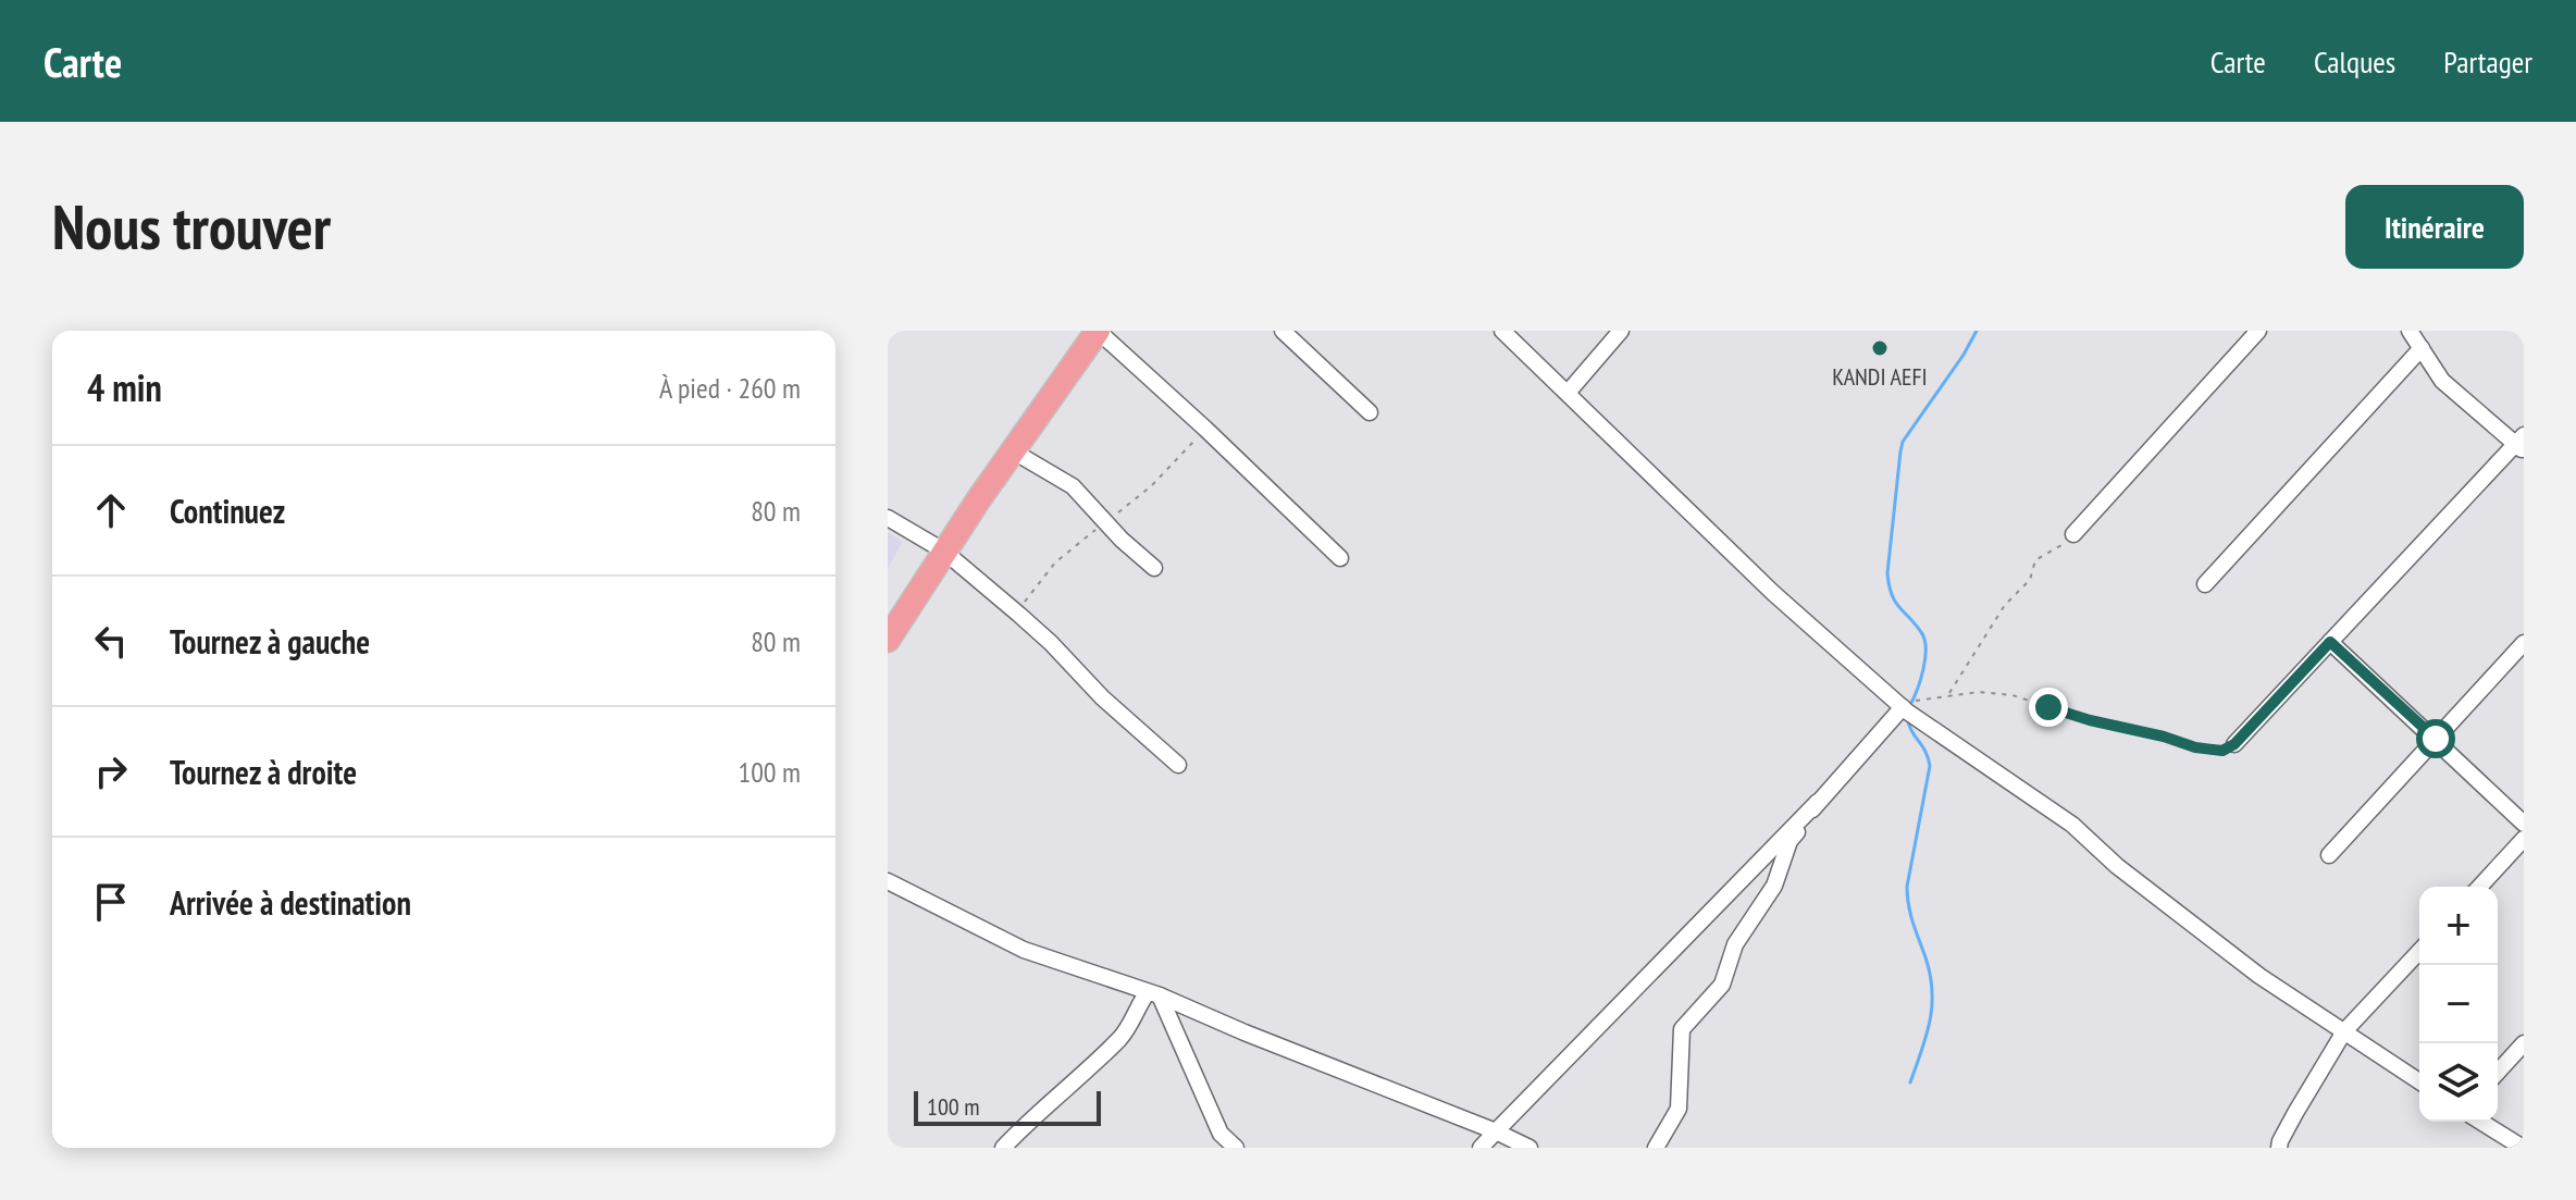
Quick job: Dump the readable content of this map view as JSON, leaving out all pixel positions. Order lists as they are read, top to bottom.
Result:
{
  "places": ["KANDI AEFI"],
  "scale_bar": "100 m",
  "page": {
    "header": "Carte",
    "nav": ["Carte", "Calques", "Partager"],
    "buttons": "Itinéraire",
    "title": "Nous trouver",
    "heading": ["4 min", "À pied · 260 m"],
    "list": [
      ["Continuez", "80 m"],
      ["Tournez à gauche", "80 m"],
      ["Tournez à droite", "100 m"],
      "Arrivée à destination"
    ],
    "map_buttons": ["+", "−"],
    "scale": "100 m"
  }
}
